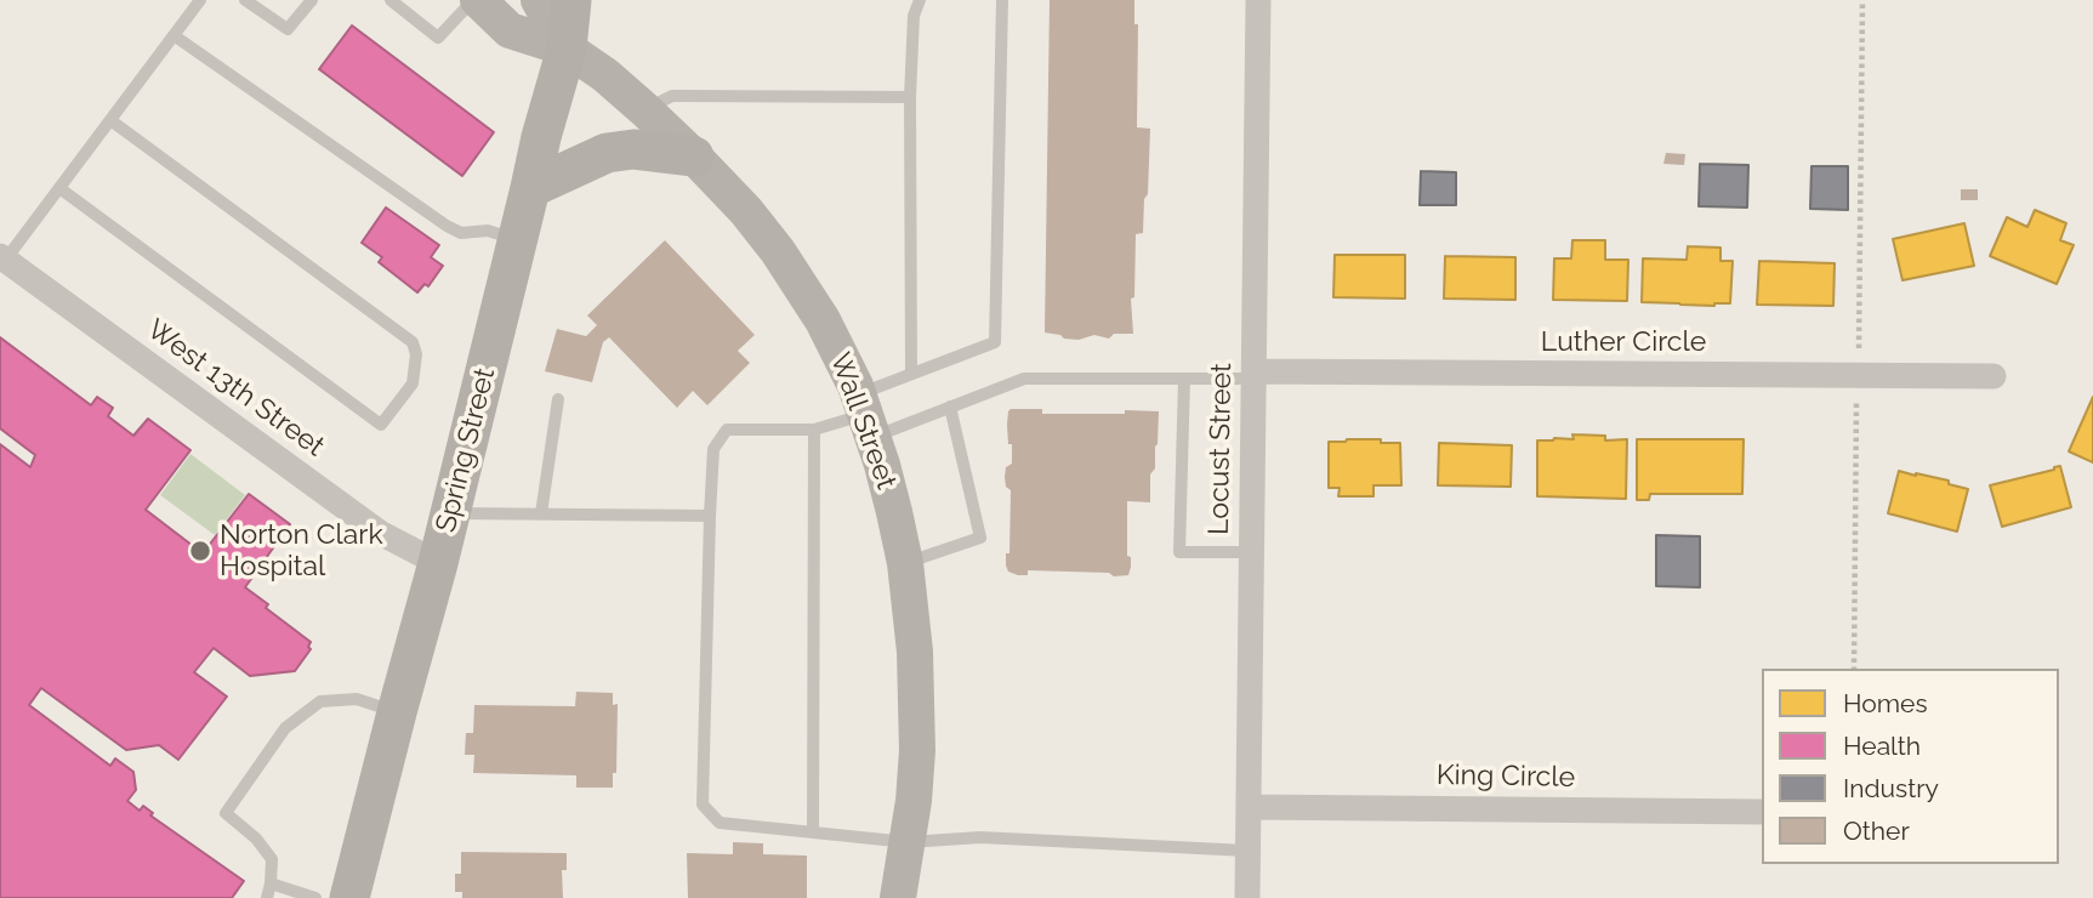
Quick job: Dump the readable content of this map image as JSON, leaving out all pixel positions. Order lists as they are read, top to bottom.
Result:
{
  "streets": {
    "main road": ["Spring Street"],
    "street": [
      "Luther Circle",
      "West 13th Street",
      "Wall Street",
      "Locust Street",
      "King Circle"
    ]
  },
  "crossings": [
    ["Luther Circle", "Locust Street"],
    ["West 13th Street", "Spring Street"],
    ["Wall Street", "Spring Street"],
    ["Locust Street", "King Circle"]
  ],
  "places": ["Norton Clark Hospital"],
  "legend": [
    "Homes",
    "Health",
    "Industry",
    "Other"
  ]
}
